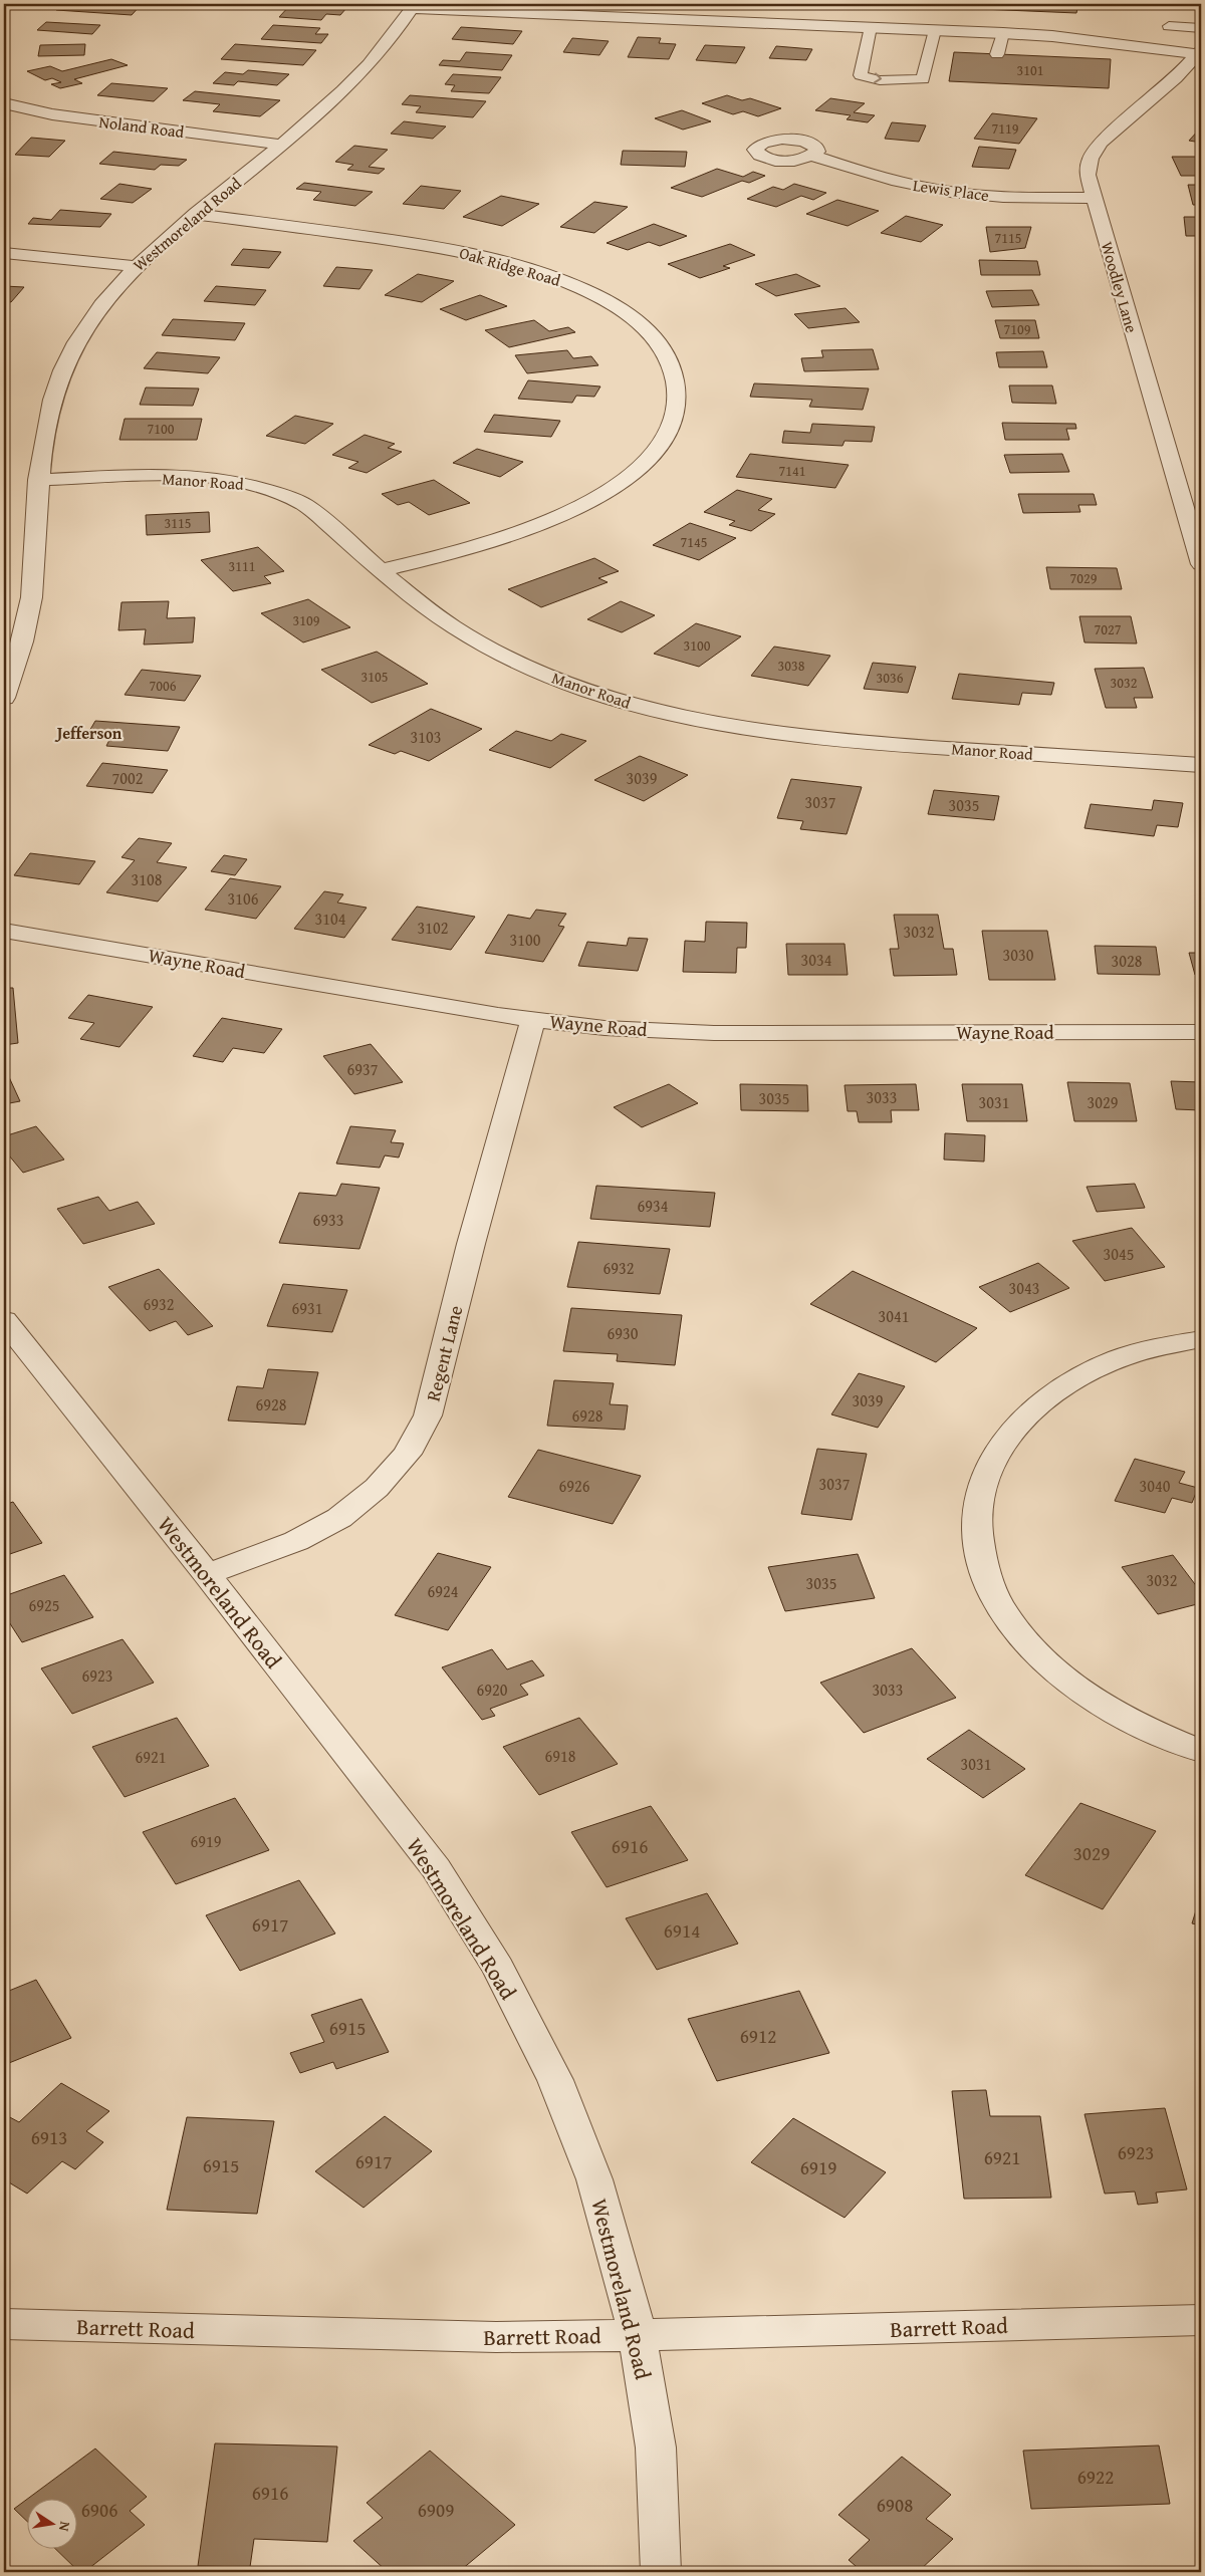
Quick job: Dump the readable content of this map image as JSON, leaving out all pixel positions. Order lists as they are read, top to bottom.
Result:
{
  "streets": {
    "street": [
      "Noland Road",
      "Lewis Place",
      "Westmoreland Road",
      "Oak Ridge Road",
      "Woodley Lane",
      "Manor Road",
      "Wayne Road",
      "Regent Lane",
      "Barrett Road"
    ]
  },
  "crossings": [
    ["Noland Road", "Westmoreland Road"],
    ["Lewis Place", "Woodley Lane"],
    ["Westmoreland Road", "Oak Ridge Road"],
    ["Westmoreland Road", "Manor Road"],
    ["Westmoreland Road", "Regent Lane"],
    ["Westmoreland Road", "Barrett Road"],
    ["Oak Ridge Road", "Manor Road"],
    ["Wayne Road", "Regent Lane"]
  ],
  "districts": ["Jefferson"],
  "house_numbers": [
    "3101",
    "7119",
    "7115",
    "7109",
    "7100",
    "7141",
    "3115",
    "7145",
    "3111",
    "7029",
    "3109",
    "7027",
    "3100",
    "3038",
    "3105",
    "3036",
    "3032",
    "7006",
    "3103",
    "7002",
    "3039",
    "3037",
    "3035",
    "3108",
    "3106",
    "3104",
    "3102",
    "3032",
    "3100",
    "3030",
    "3034",
    "3028",
    "6937",
    "3033",
    "3035",
    "3031",
    "3029",
    "6934",
    "6933",
    "3045",
    "6932",
    "3043",
    "6932",
    "6931",
    "3041",
    "6930",
    "3039",
    "6928",
    "6928",
    "3037",
    "6926",
    "3040",
    "3032",
    "3035",
    "6924",
    "6925",
    "6923",
    "6920",
    "3033",
    "6918",
    "6921",
    "3031",
    "6919",
    "6916",
    "3029",
    "6917",
    "6914",
    "6915",
    "6912",
    "6913",
    "6923",
    "6921",
    "6917",
    "6915",
    "6919",
    "6922",
    "6916",
    "6908",
    "6906",
    "6909"
  ],
  "north": "right"
}
